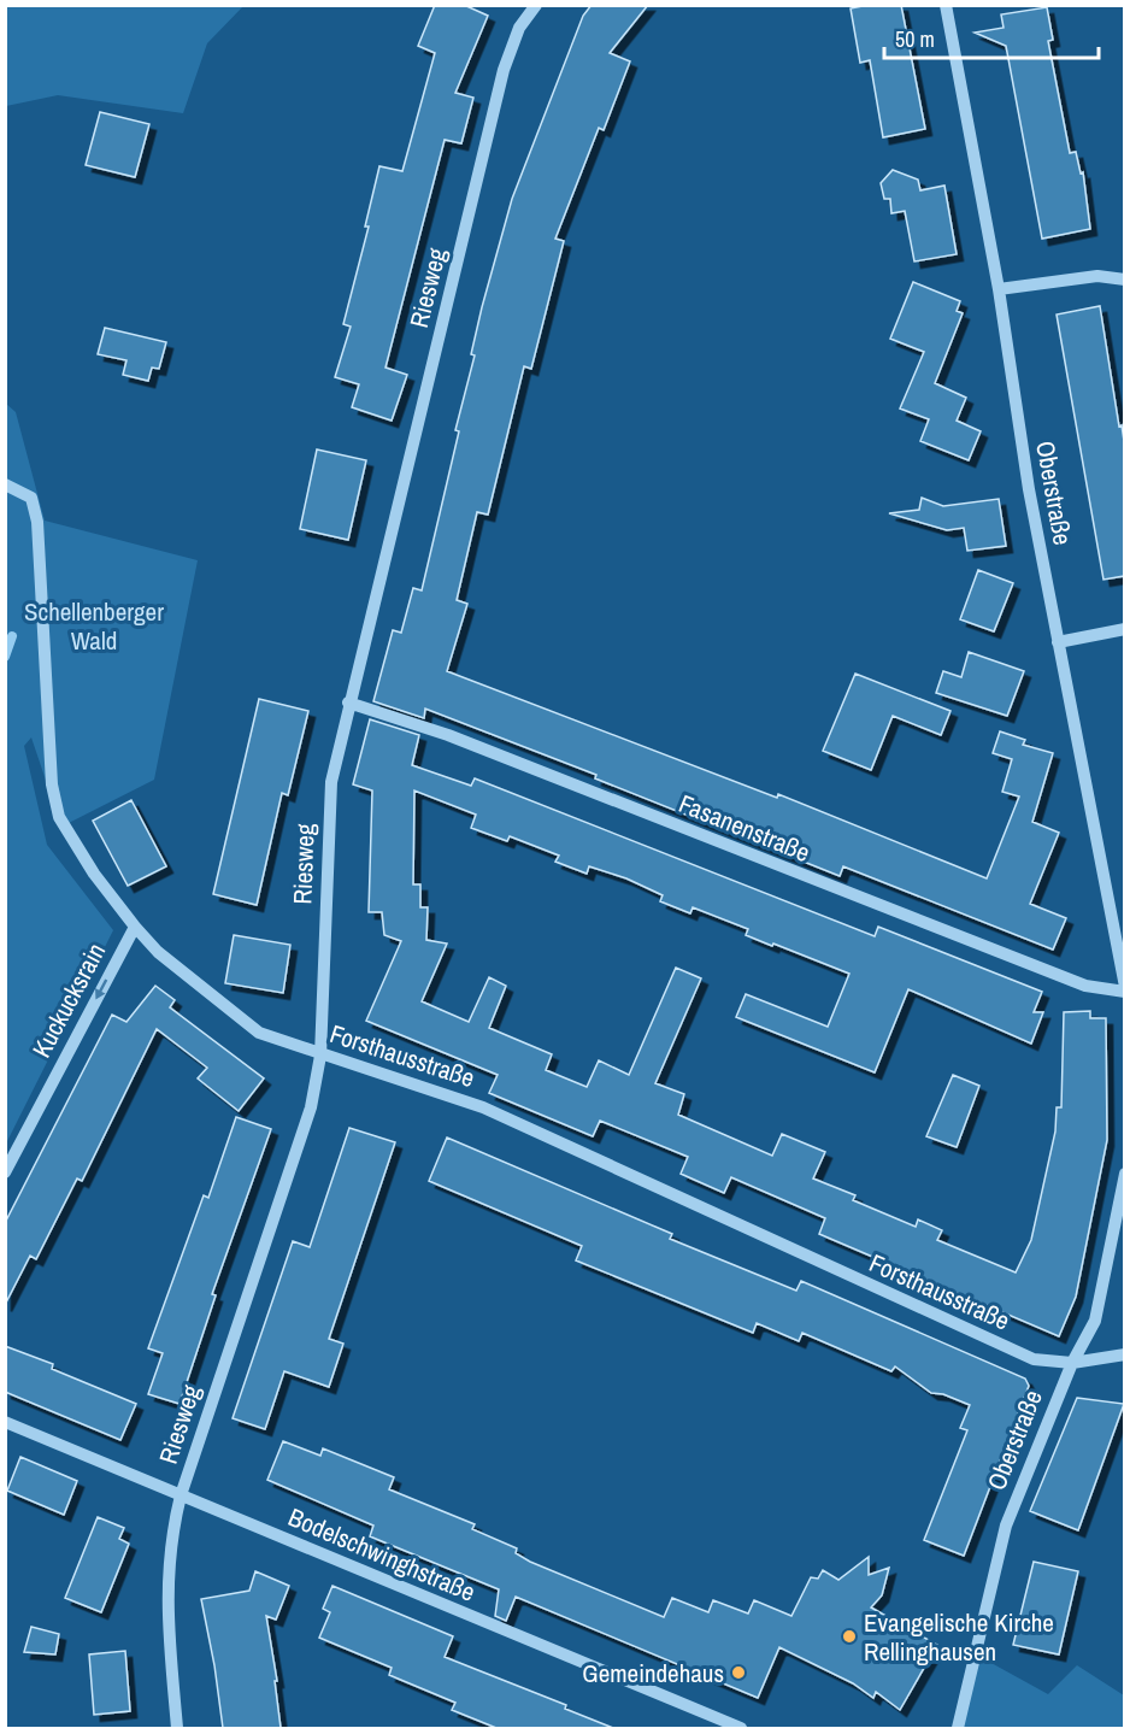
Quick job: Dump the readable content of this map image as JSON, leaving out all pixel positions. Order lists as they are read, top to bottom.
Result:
{
  "streets": {
    "street": [
      "Riesweg",
      "Oberstraße",
      "Fasanenstraße",
      "Kuckucksrain",
      "Forsthausstraße",
      "Bodelschwinghstraße"
    ]
  },
  "crossings": [
    ["Riesweg", "Fasanenstraße"],
    ["Riesweg", "Forsthausstraße"],
    ["Riesweg", "Bodelschwinghstraße"],
    ["Oberstraße", "Fasanenstraße"],
    ["Oberstraße", "Forsthausstraße"],
    ["Kuckucksrain", "Forsthausstraße"]
  ],
  "one_way": ["Kuckucksrain"],
  "parks": ["Schellenberger Wald"],
  "places": ["Evangelische Kirche Rellinghausen", "Gemeindehaus"],
  "scale_bar": "50 m"
}
